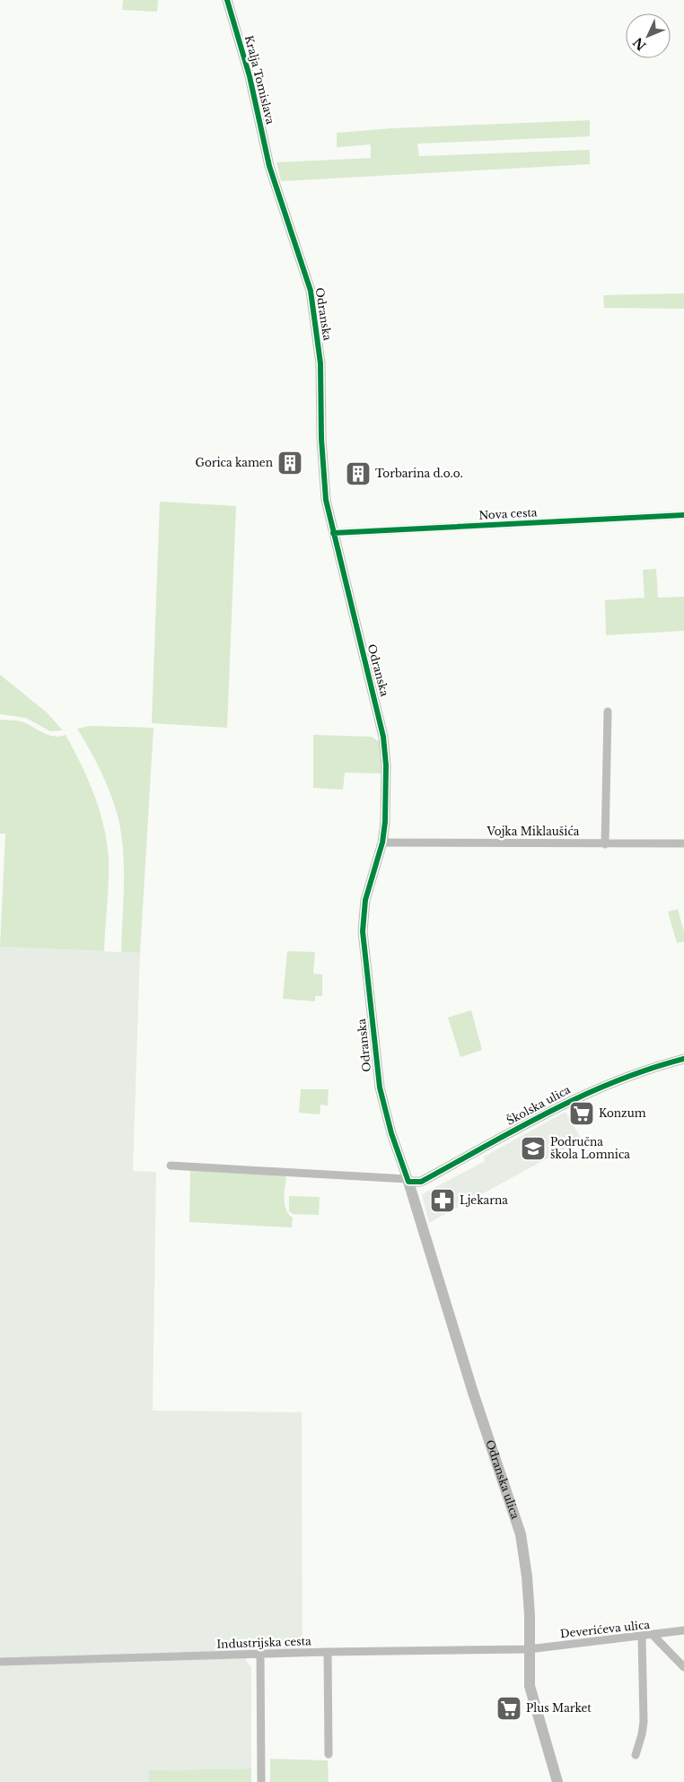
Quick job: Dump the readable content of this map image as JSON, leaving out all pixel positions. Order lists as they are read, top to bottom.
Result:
{
  "streets": {
    "main road": ["Odranska ulica"],
    "street": [
      "Kralja Tomislava",
      "Odranska",
      "Nova cesta",
      "Vojka Miklaušića",
      "Školska ulica",
      "Deverićeva ulica",
      "Industrijska cesta"
    ]
  },
  "crossings": [
    ["Kralja Tomislava", "Odranska"],
    ["Odranska", "Nova cesta"],
    ["Odranska", "Vojka Miklaušića"],
    ["Odranska", "Školska ulica"],
    ["Odranska", "Odranska ulica"],
    ["Školska ulica", "Odranska ulica"],
    ["Odranska ulica", "Deverićeva ulica"],
    ["Odranska ulica", "Industrijska cesta"],
    ["Deverićeva ulica", "Industrijska cesta"]
  ],
  "places": {
    "building": ["Gorica kamen", "Torbarina d.o.o."],
    "supermarket": ["Konzum", "Plus Market"],
    "school or university": ["Područna škola Lomnica"],
    "pharmacy": ["Ljekarna"]
  },
  "north": "bottom left"
}
